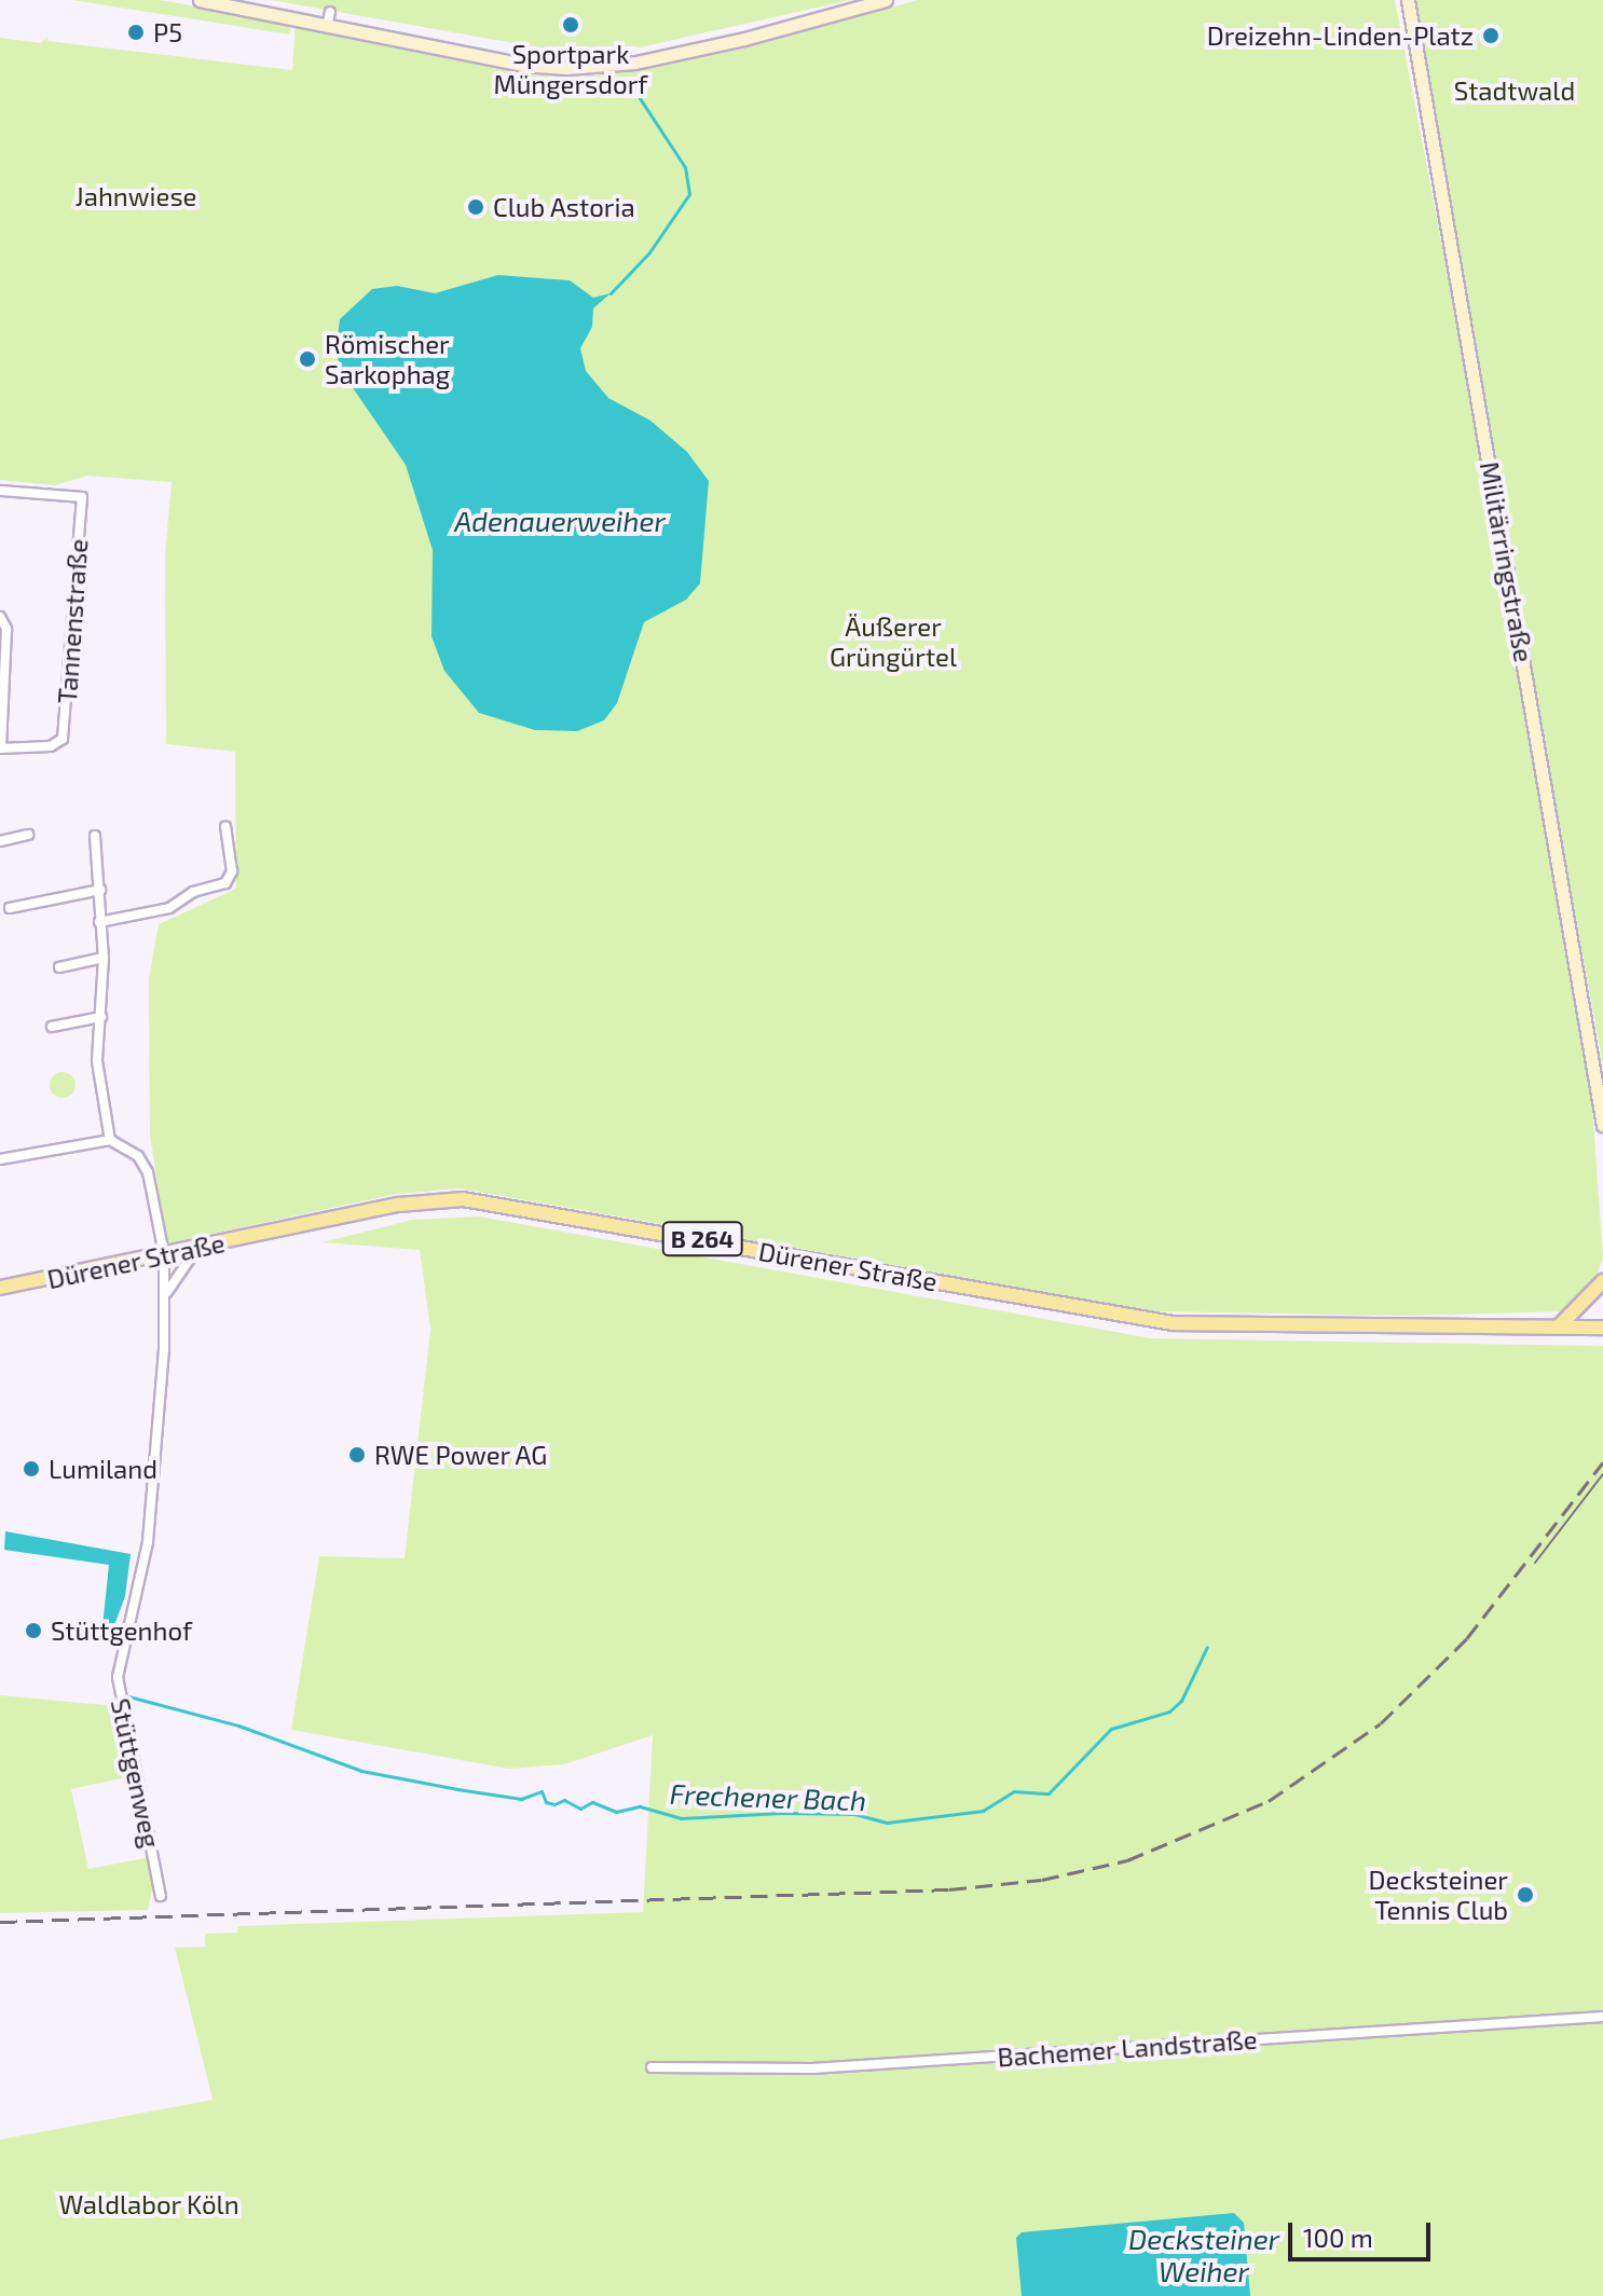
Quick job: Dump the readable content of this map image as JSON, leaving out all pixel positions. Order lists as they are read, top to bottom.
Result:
{
  "streets": {
    "main road": ["Militärringstraße", "B 264", "Dürener Straße"],
    "street": ["Tannenstraße", "Stüttgenweg", "Bachemer Landstraße"]
  },
  "crossings": [
    ["Dürener Straße", "Stüttgenweg"]
  ],
  "water": ["Adenauerweiher", "Frechener Bach", "Decksteiner Weiher"],
  "parks": [
    "Stadtwald",
    "Jahnwiese",
    "Äußerer Grüngürtel",
    "Waldlabor Köln"
  ],
  "places": [
    "Sportpark Müngersdorf",
    "P5",
    "Dreizehn-Linden-Platz",
    "Club Astoria",
    "Römischer Sarkophag",
    "RWE Power AG",
    "Lumiland",
    "Stüttgenhof",
    "Decksteiner Tennis Club"
  ],
  "scale_bar": "100 m"
}
